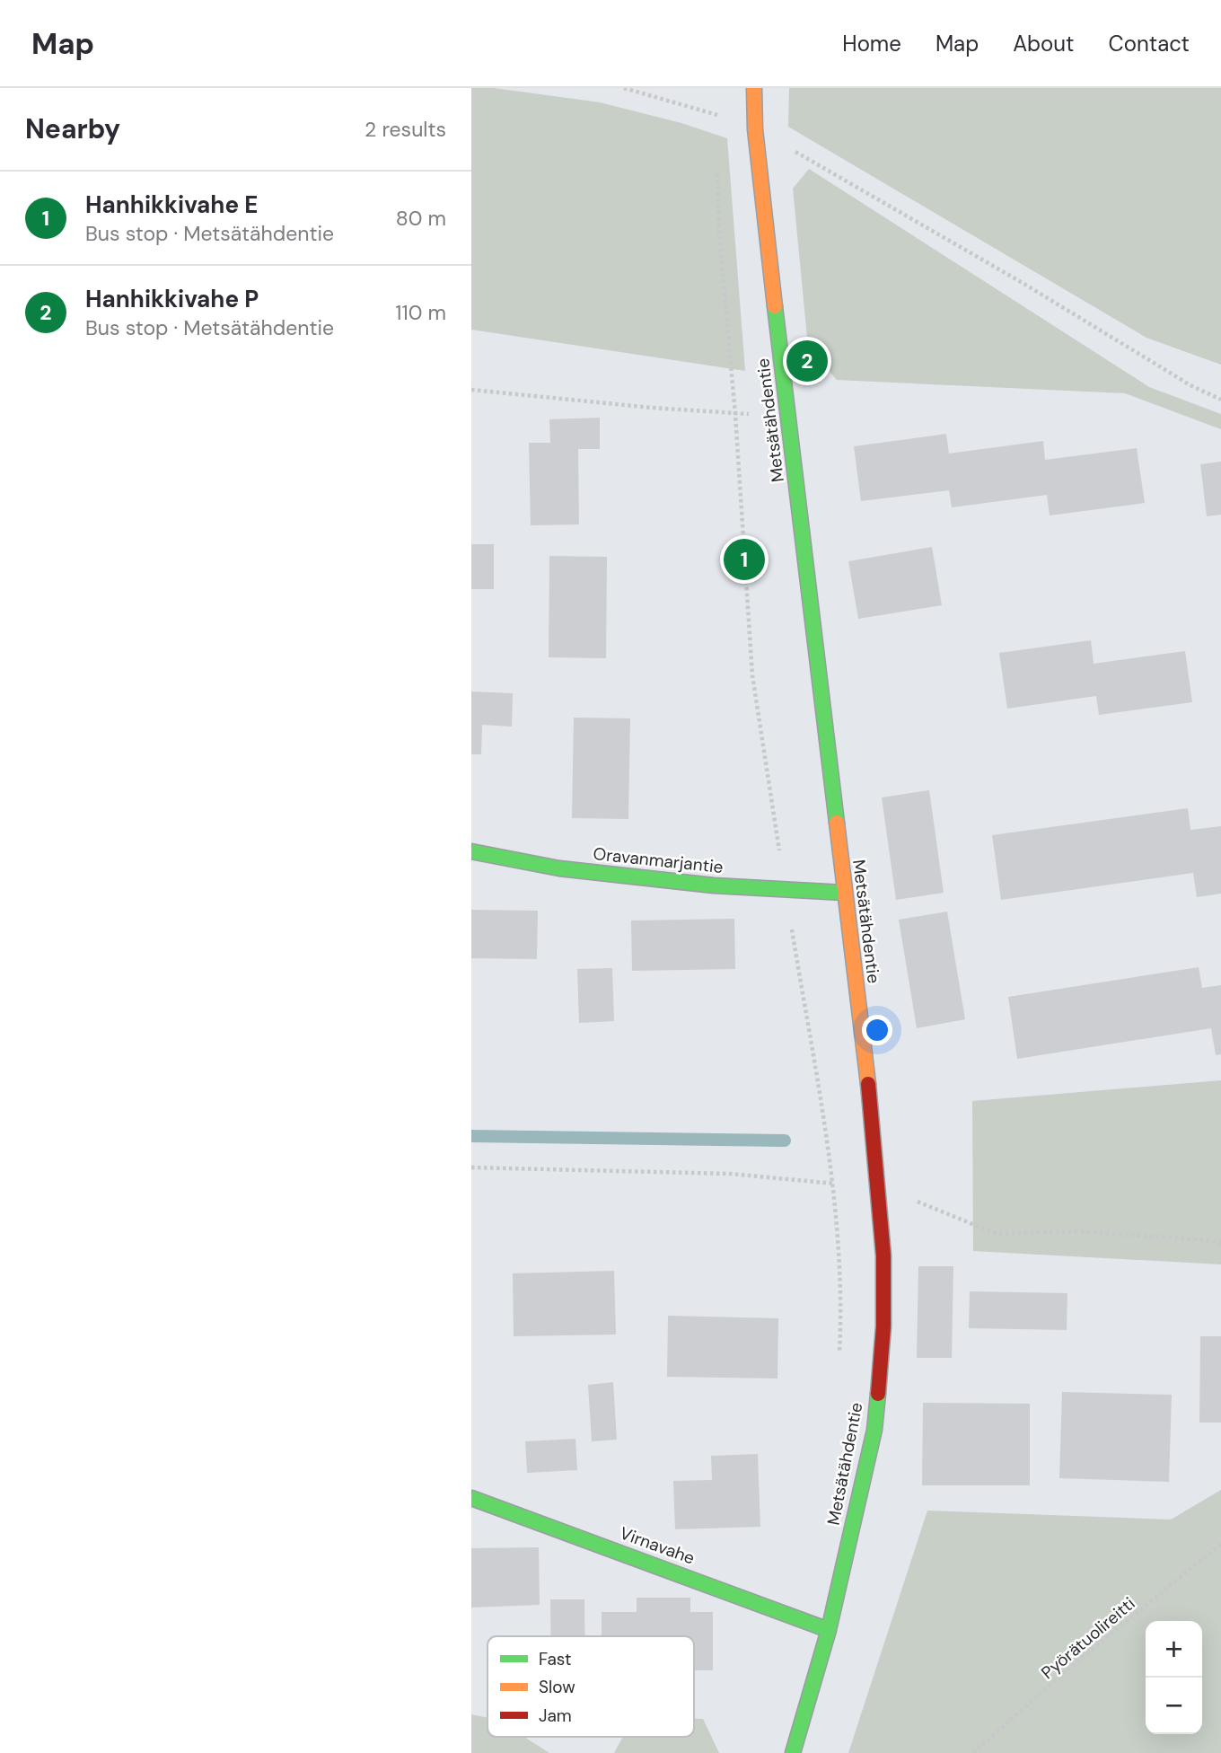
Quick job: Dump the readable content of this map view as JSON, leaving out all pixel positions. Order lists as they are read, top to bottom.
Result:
{
  "streets": {
    "main road": ["Metsätähdentie", "Oravanmarjantie", "Virnavahe"],
    "path": ["Pyörätuolireitti"]
  },
  "crossings": [
    ["Metsätähdentie", "Oravanmarjantie"],
    ["Metsätähdentie", "Virnavahe"]
  ],
  "legend": ["Fast", "Slow", "Jam"],
  "page": {
    "header": "Map",
    "nav": [
      "Home",
      "Map",
      "About",
      "Contact"
    ],
    "heading": ["Nearby", "2 results"],
    "list": [
      {
        "mark": "1",
        "name": "Hanhikkivahe E",
        "note": "Bus stop · Metsätähdentie",
        "value": "80 m"
      },
      {
        "mark": "2",
        "name": "Hanhikkivahe P",
        "note": "Bus stop · Metsätähdentie",
        "value": "110 m"
      }
    ],
    "pins": ["2", "1"],
    "map_buttons": ["+", "−"]
  }
}
